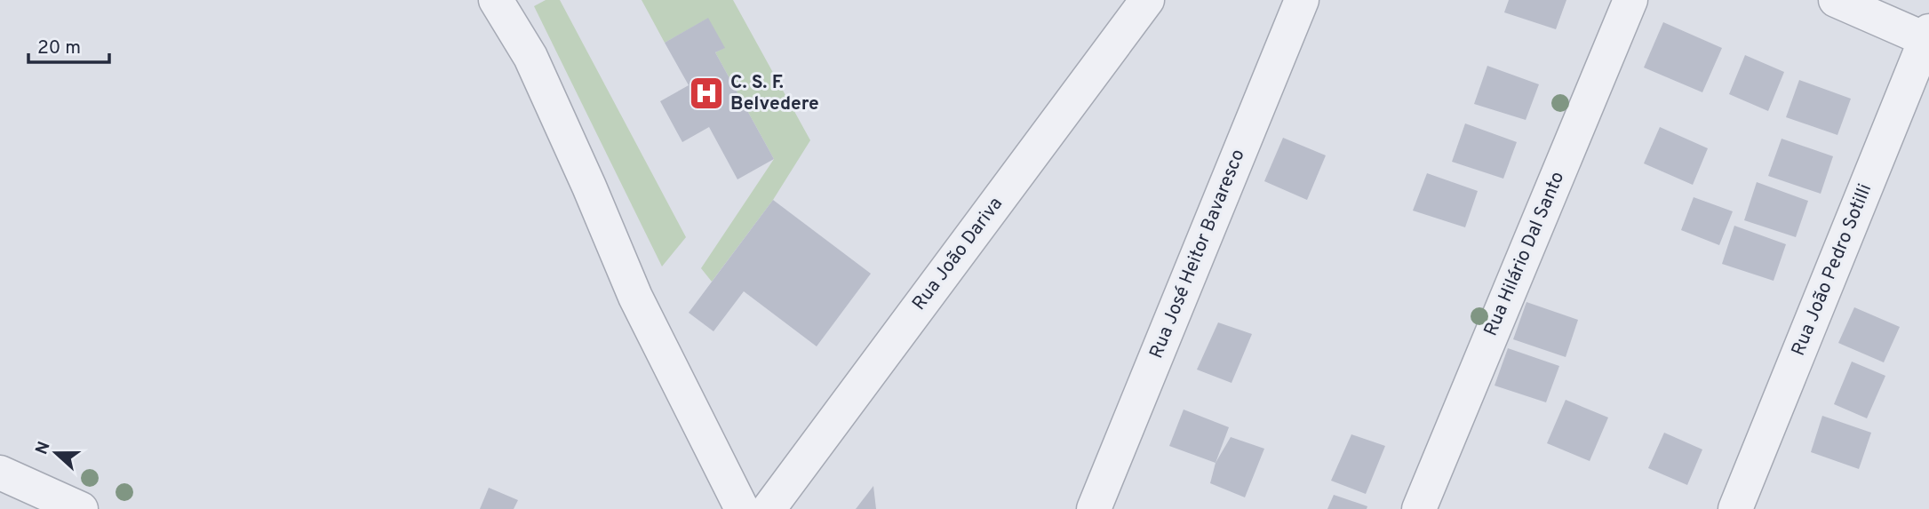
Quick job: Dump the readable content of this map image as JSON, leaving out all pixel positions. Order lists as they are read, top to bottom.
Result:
{
  "streets": {
    "street": [
      "Rua João Dariva",
      "Rua José Heitor Bavaresco",
      "Rua Hilário Dal Santo",
      "Rua João Pedro Sotilli"
    ]
  },
  "places": {
    "hospital": ["C. S. F. Belvedere"]
  },
  "scale_bar": "20 m",
  "north": "left"
}
